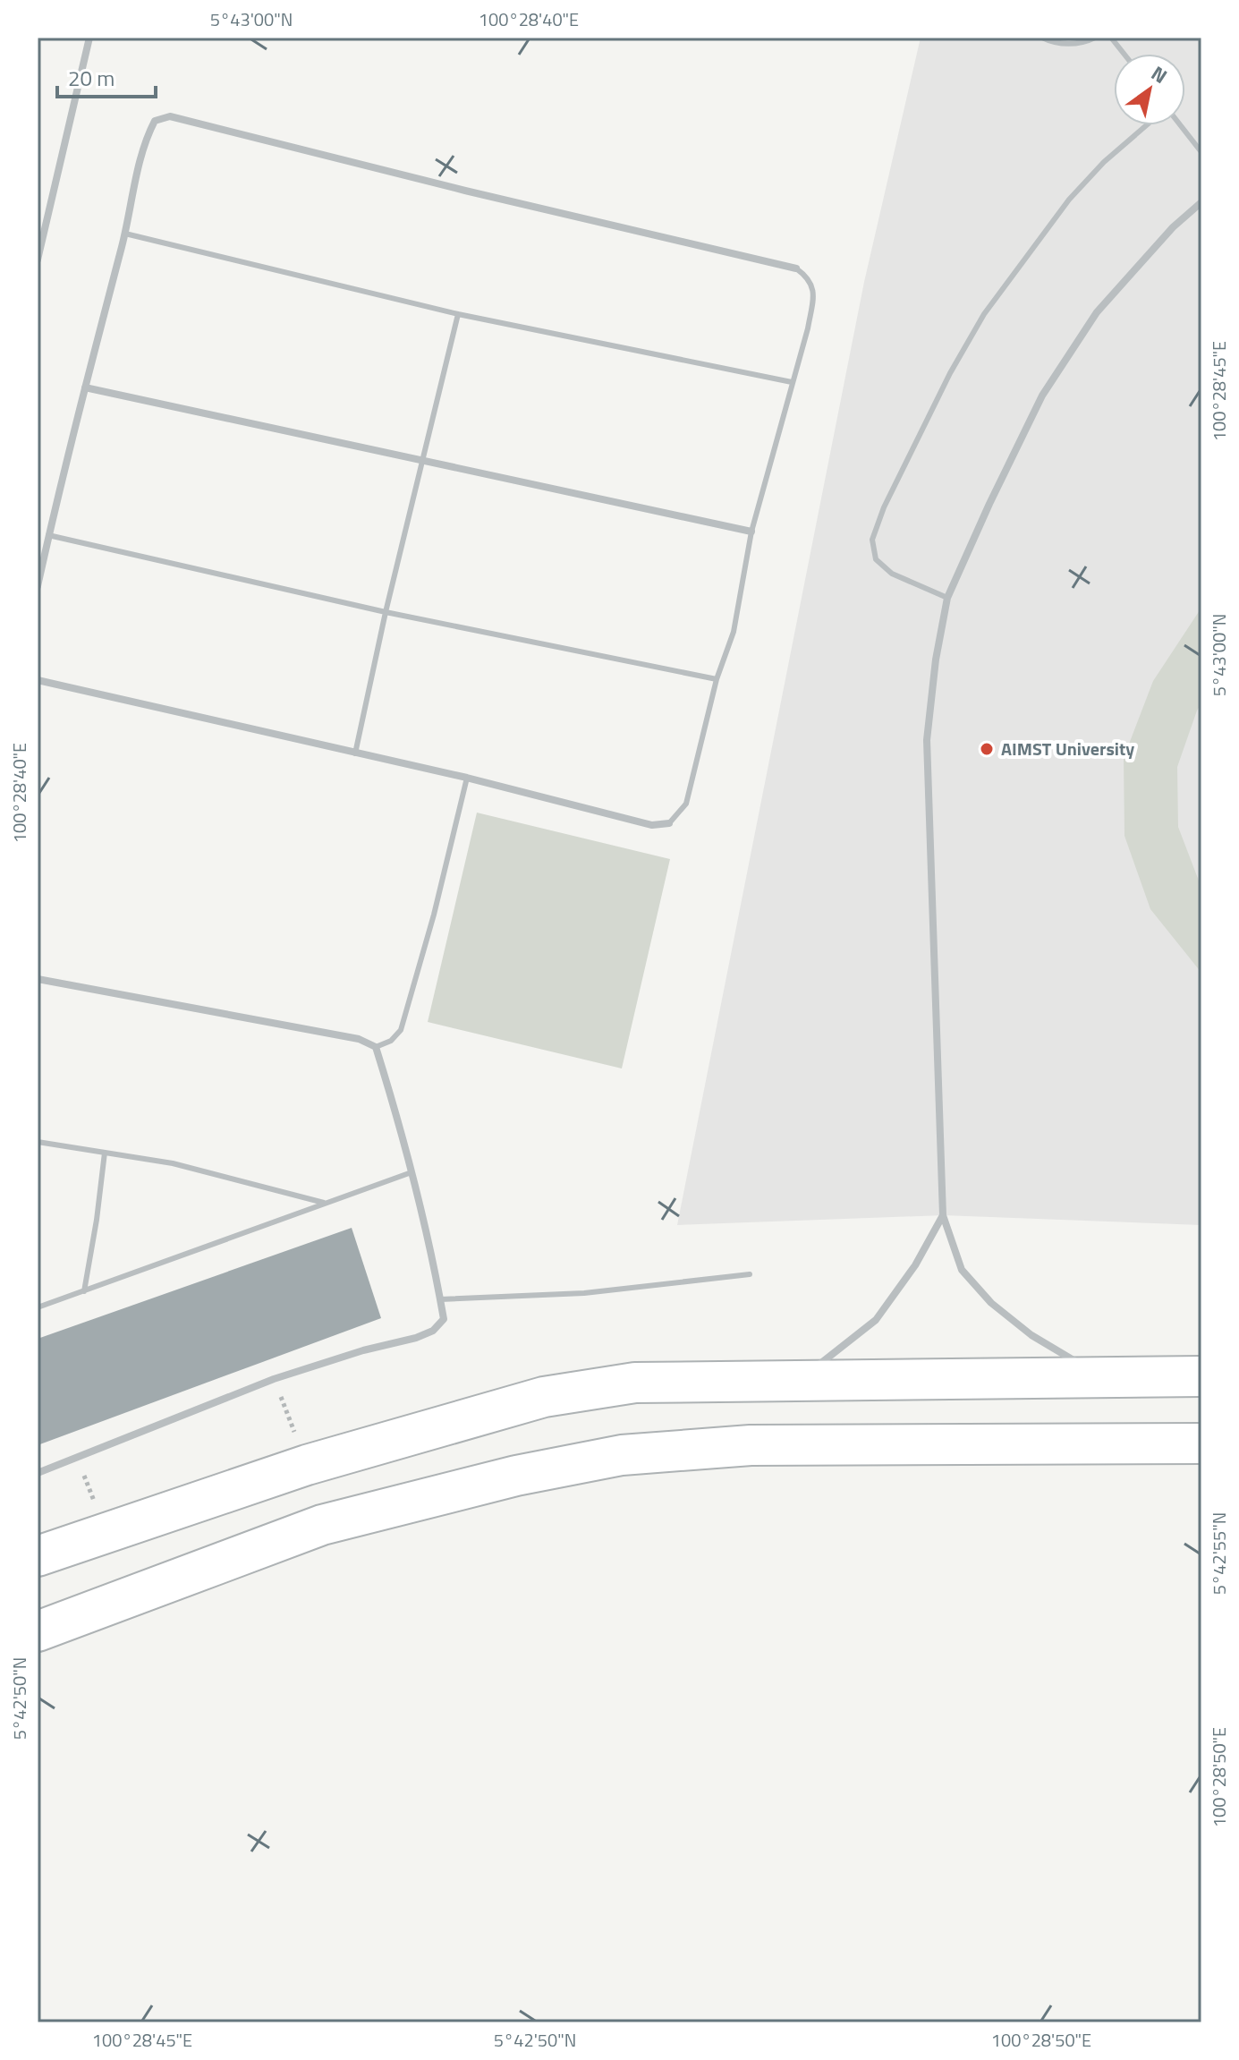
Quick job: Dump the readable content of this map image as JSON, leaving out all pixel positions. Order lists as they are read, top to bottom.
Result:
{
  "places": ["AIMST University"],
  "scale_bar": "20 m",
  "north": "top right",
  "coordinates": [
    "5°43'00\"N",
    "100°28'40\"E",
    "100°28'45\"E",
    "5°42'55\"N",
    "5°42'50\"N",
    "100°28'50\"E"
  ]
}
